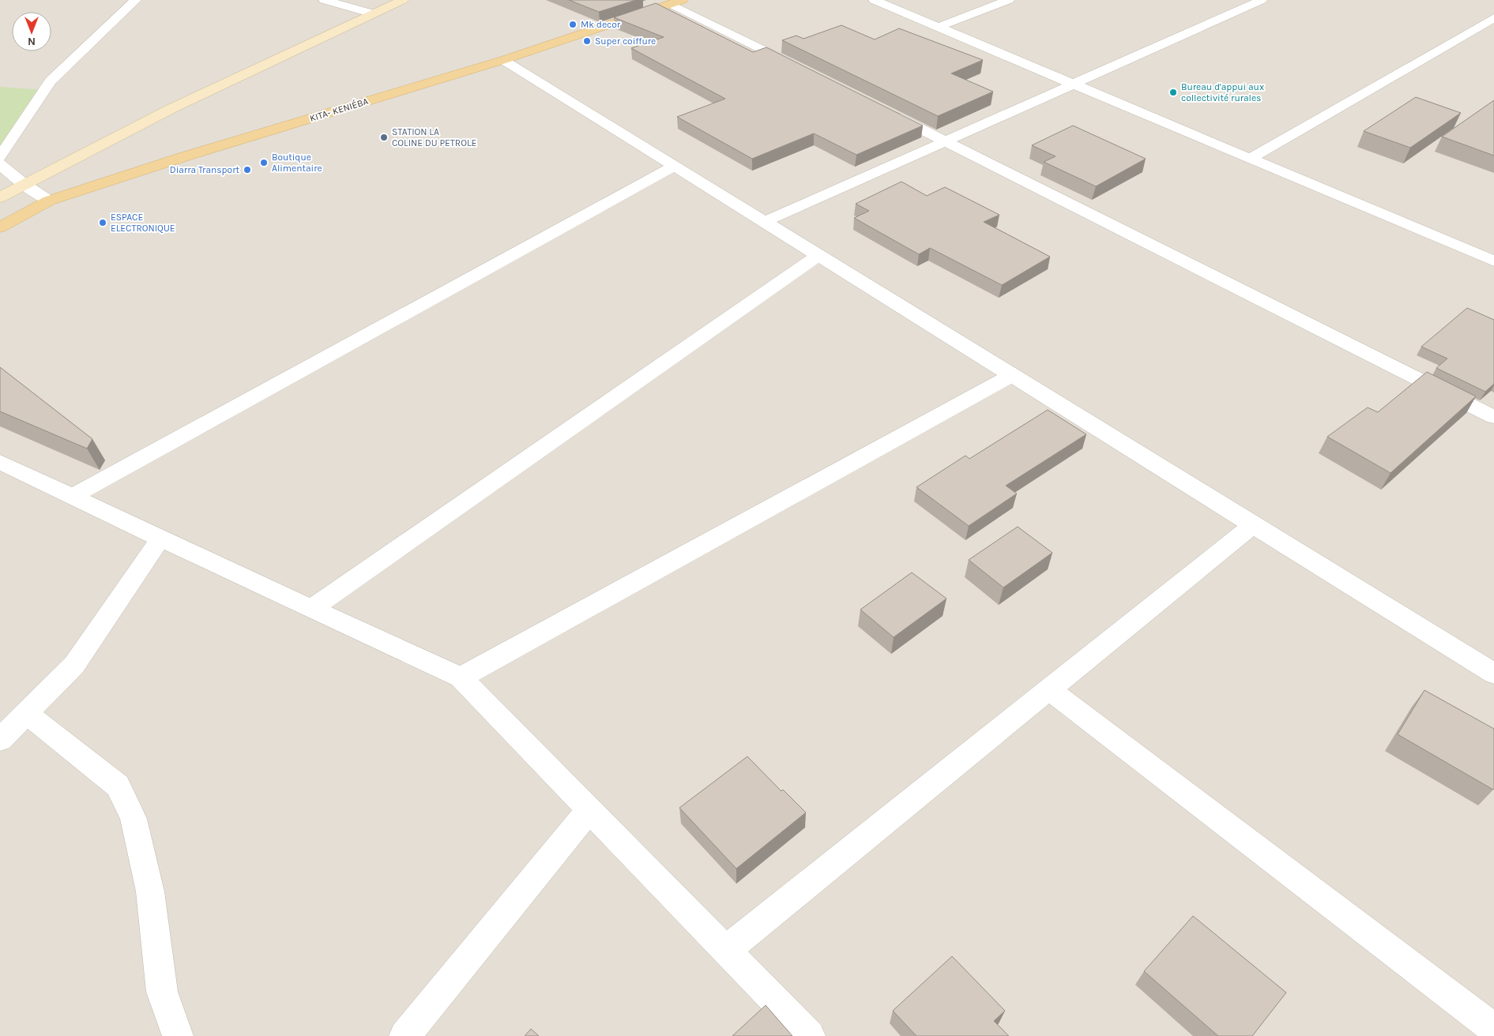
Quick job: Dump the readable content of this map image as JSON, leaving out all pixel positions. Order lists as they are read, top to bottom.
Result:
{
  "streets": {
    "main road": ["KITA- KENIÉBA"]
  },
  "places": [
    "Mk decor",
    "Super coiffure",
    "Bureau d'appui aux collectivité rurales",
    "STATION LA COLINE DU PETROLE",
    "Boutique Alimentaire",
    "Diarra Transport",
    "ESPACE ELECTRONIQUE"
  ],
  "north": "bottom"
}
